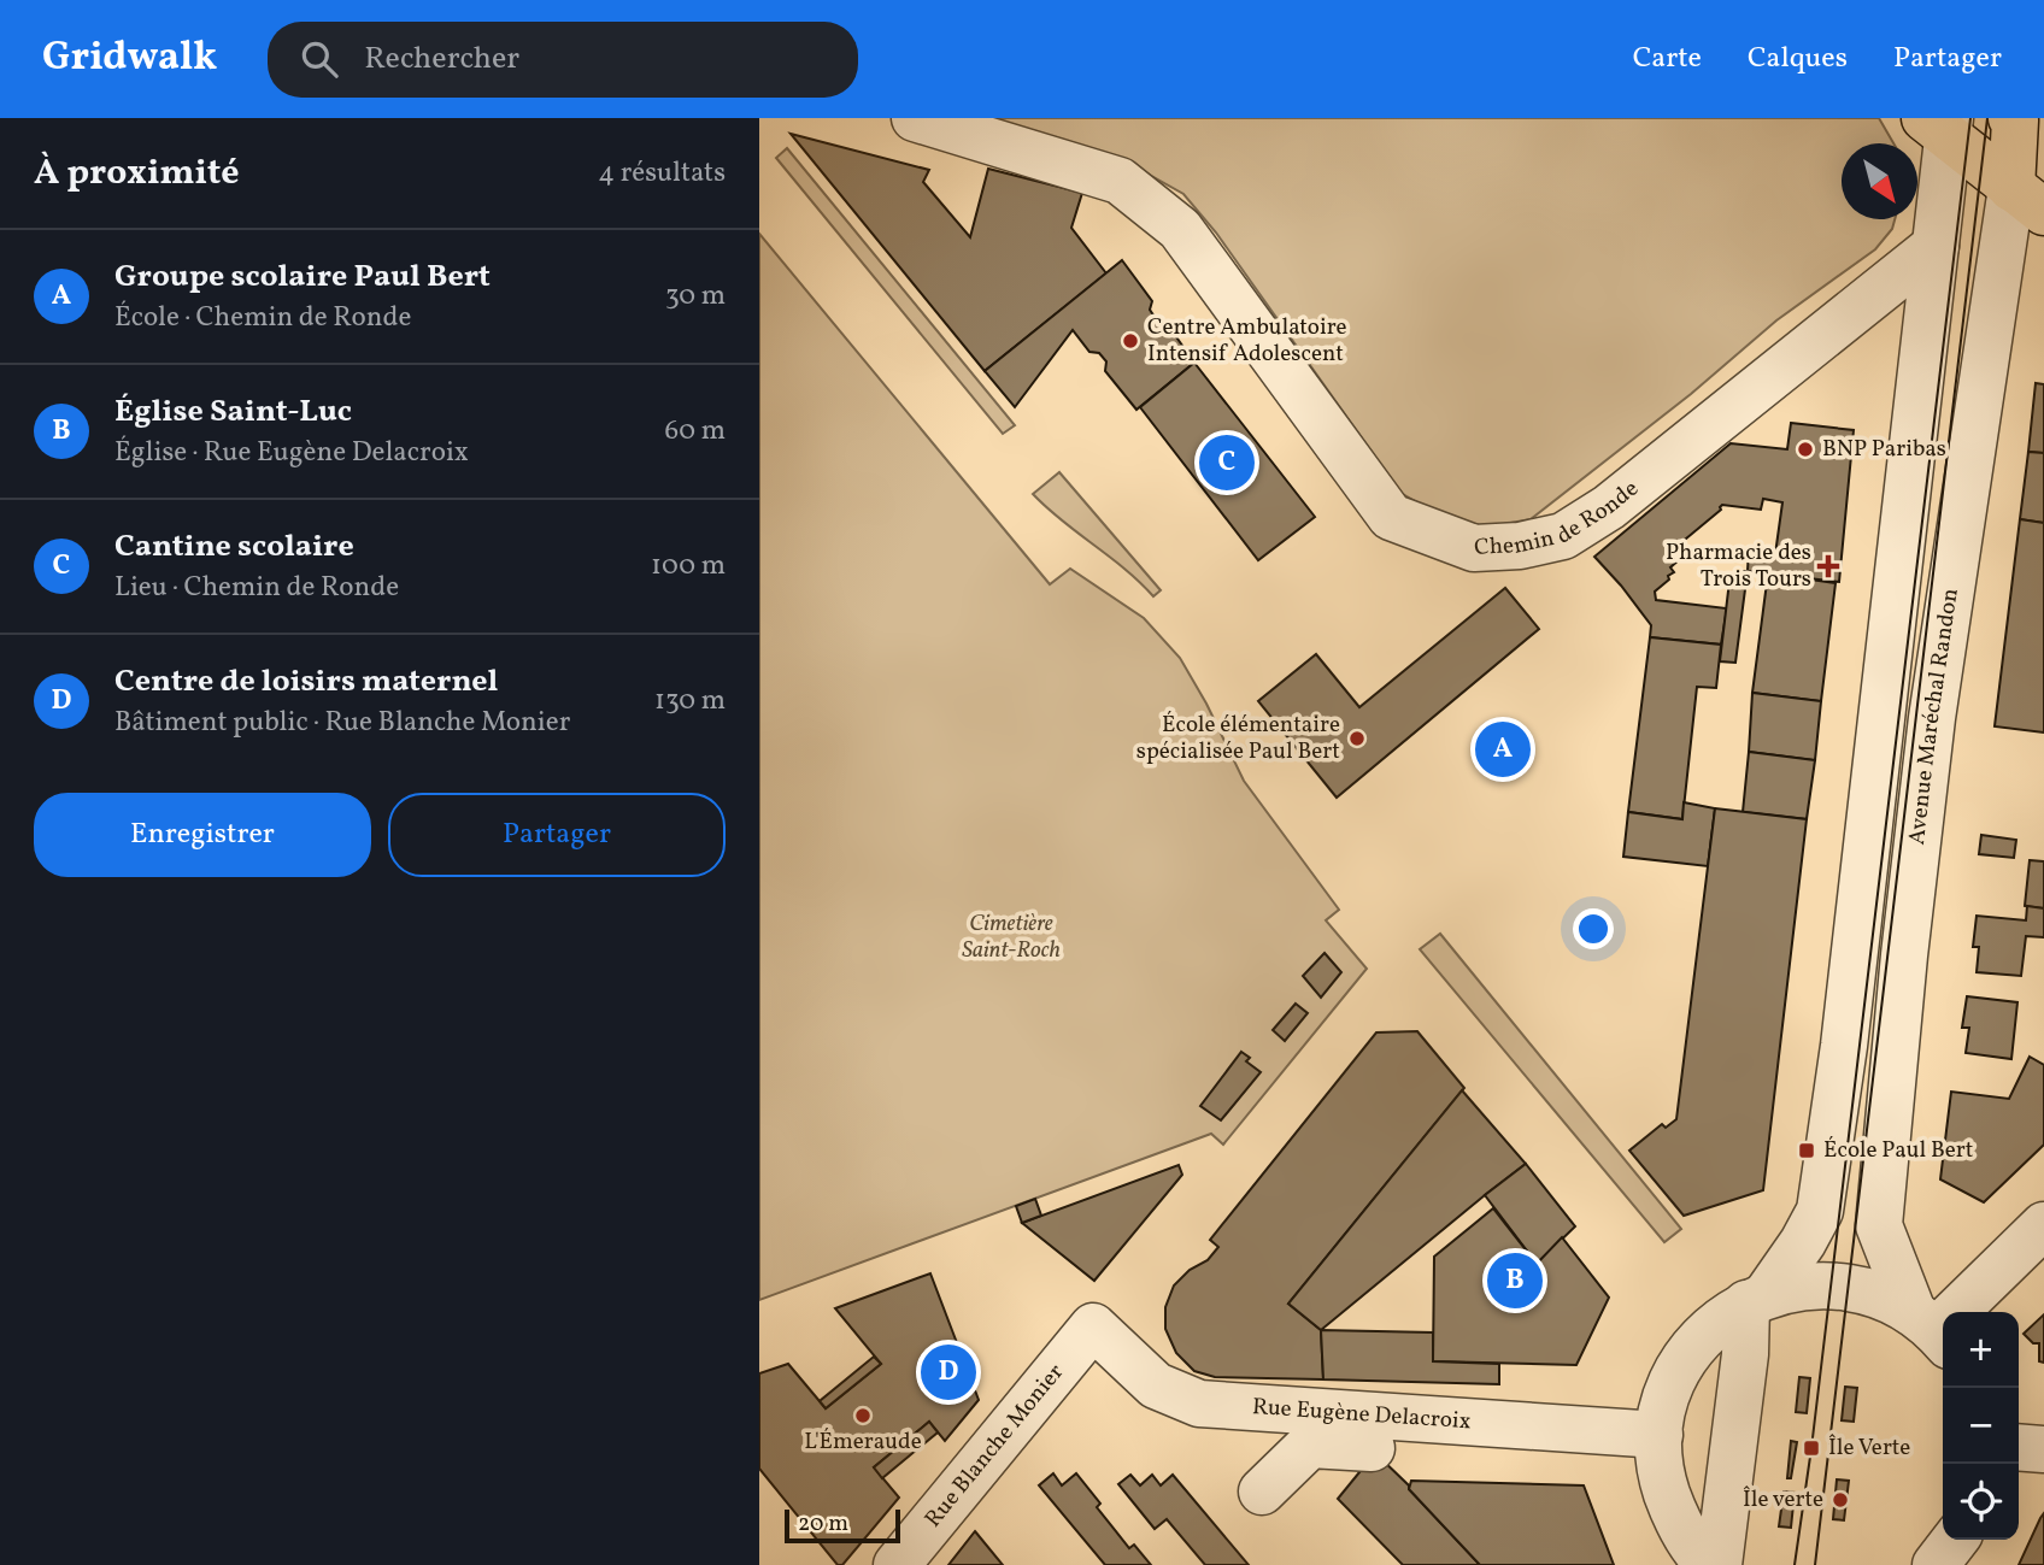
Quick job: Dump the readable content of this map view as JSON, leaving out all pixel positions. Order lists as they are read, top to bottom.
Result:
{
  "streets": {
    "main road": ["Avenue Maréchal Randon"],
    "street": ["Chemin de Ronde", "Rue Eugène Delacroix", "Rue Blanche Monier"]
  },
  "crossings": [
    ["Rue Eugène Delacroix", "Rue Blanche Monier"]
  ],
  "parks": ["Cimetière Saint-Roch"],
  "places": {
    "other": [
      "Centre Ambulatoire Intensif Adolescent",
      "BNP Paribas",
      "École élémentaire spécialisée Paul Bert",
      "L'Émeraude",
      "Île verte"
    ],
    "health": ["Pharmacie des Trois Tours"],
    "transit": ["École Paul Bert", "Île Verte"]
  },
  "scale_bar": "20 m",
  "north": "bottom right",
  "page": {
    "header": "Gridwalk",
    "search": "Rechercher",
    "nav": ["Carte", "Calques", "Partager"],
    "heading": ["À proximité", "4 résultats"],
    "list": [
      {
        "mark": "A",
        "name": "Groupe scolaire Paul Bert",
        "note": "École · Chemin de Ronde",
        "value": "30 m"
      },
      {
        "mark": "B",
        "name": "Église Saint-Luc",
        "note": "Église · Rue Eugène Delacroix",
        "value": "60 m"
      },
      {
        "mark": "C",
        "name": "Cantine scolaire",
        "note": "Lieu · Chemin de Ronde",
        "value": "100 m"
      },
      {
        "mark": "D",
        "name": "Centre de loisirs maternel",
        "note": "Bâtiment public · Rue Blanche Monier",
        "value": "130 m"
      }
    ],
    "pins": [
      "C",
      "A",
      "B",
      "D"
    ],
    "buttons": ["Enregistrer", "Partager"],
    "map_buttons": ["+", "−"],
    "scale": "20 m"
  }
}
